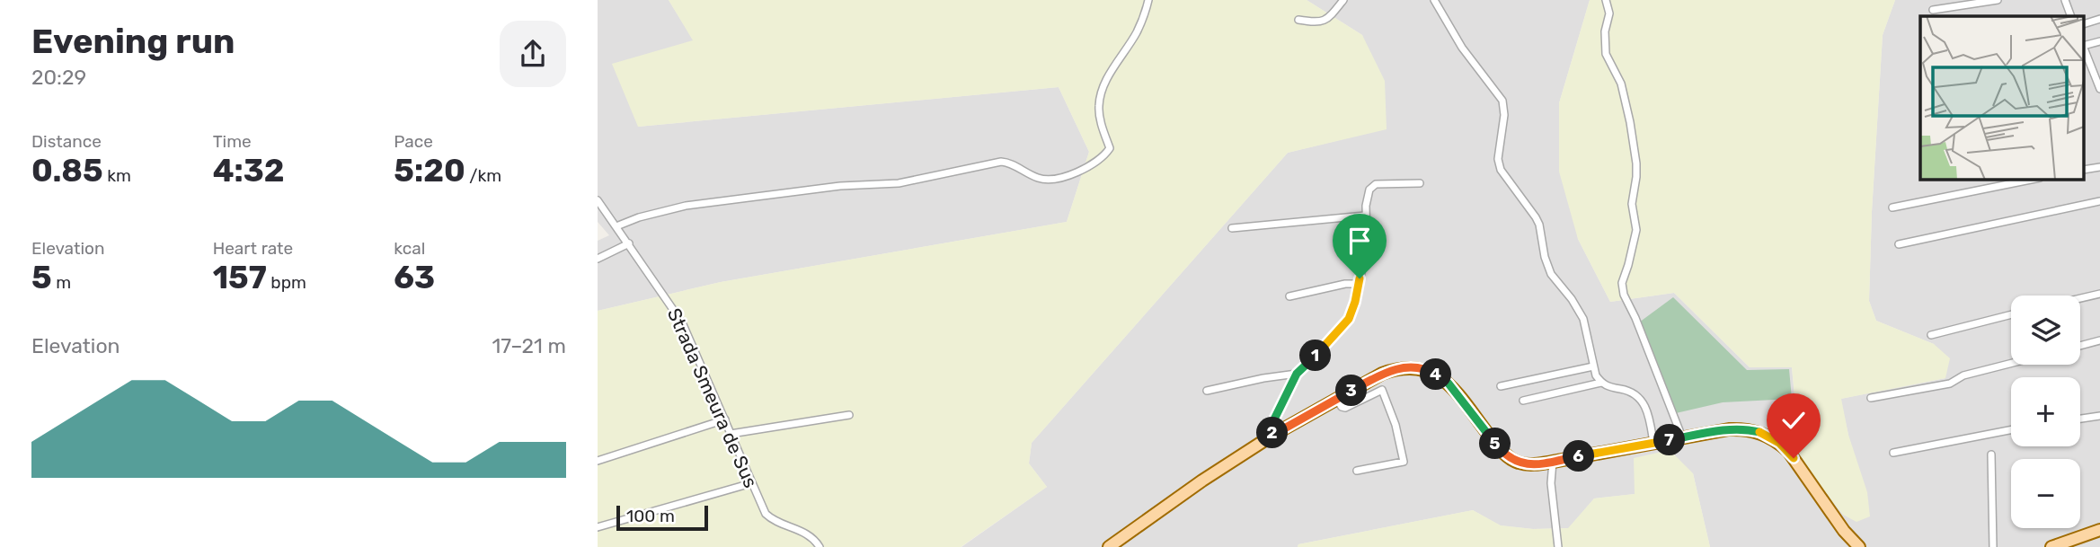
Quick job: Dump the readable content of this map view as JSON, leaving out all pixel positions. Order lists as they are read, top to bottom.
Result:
{
  "streets": {
    "street": ["Strada Smeura de Sus"]
  },
  "scale_bar": "100 m",
  "page": {
    "heading": ["Evening run", "20:29"],
    "stats": [
      ["Distance", "0.85 km"],
      ["Time", "4:32"],
      ["Pace", "5:20 /km"],
      ["Elevation", "5 m"],
      ["Heart rate", "157 bpm"],
      ["kcal", "63"]
    ],
    "map_buttons": ["+", "−"],
    "chart": ["Elevation", "17–21 m"],
    "pins": [
      "1",
      "4",
      "3",
      "2",
      "7",
      "5",
      "6"
    ],
    "scale": "100 m"
  }
}
